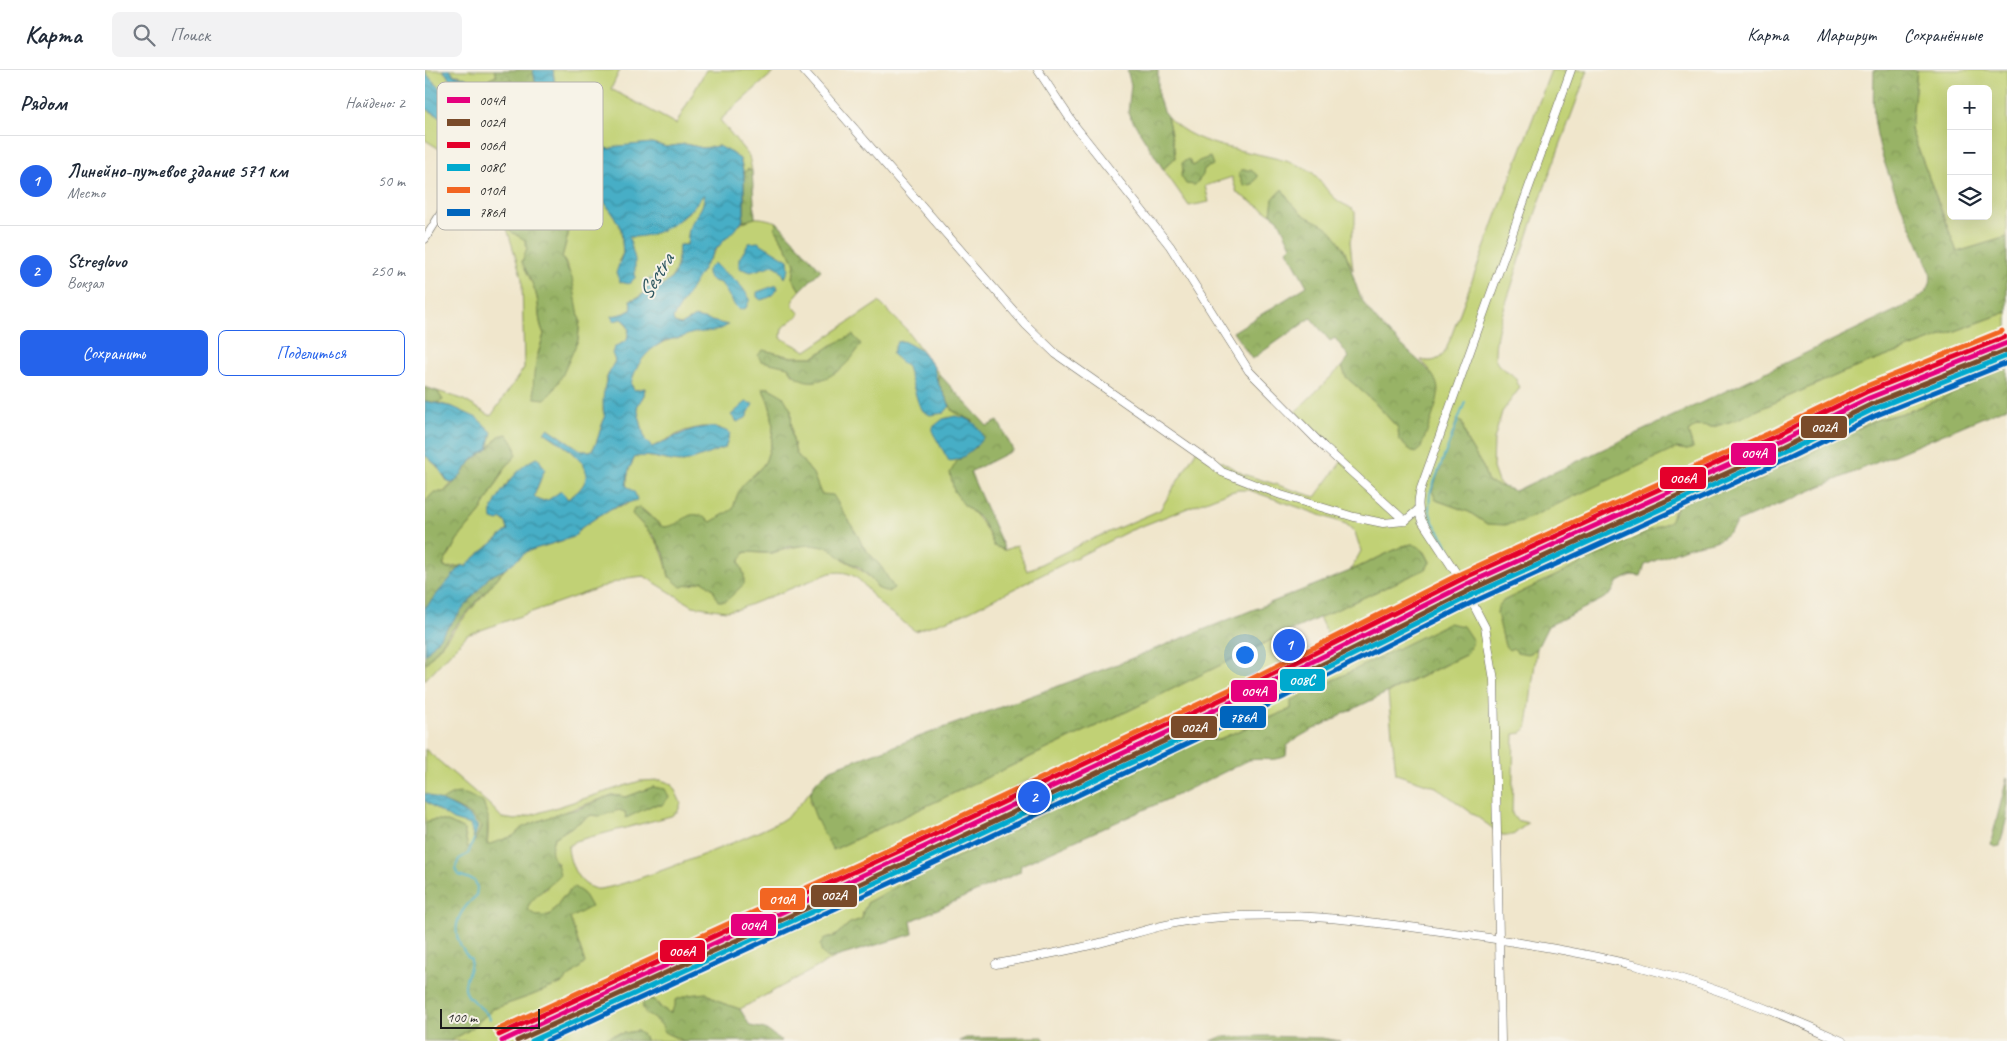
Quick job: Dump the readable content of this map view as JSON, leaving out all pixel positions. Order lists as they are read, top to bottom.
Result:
{
  "water": ["Sestra"],
  "lines": [
    "transit line 010А",
    "transit line 006А",
    "transit line 004А",
    "transit line 002А",
    "transit line 008С",
    "transit line 786А"
  ],
  "legend": [
    "004А",
    "002А",
    "006А",
    "008С",
    "010А",
    "786А"
  ],
  "scale_bar": "100 m",
  "page": {
    "header": "Карта",
    "search": "Поиск",
    "nav": ["Карта", "Маршрут", "Сохранённые"],
    "heading": ["Рядом", "Найдено: 2"],
    "map_buttons": ["+", "−"],
    "list": [
      {
        "mark": "1",
        "name": "Линейно-путевое здание 571 км",
        "note": "Место",
        "value": "50 m"
      },
      {
        "mark": "2",
        "name": "Streglovo",
        "note": "Вокзал",
        "value": "250 m"
      }
    ],
    "buttons": ["Сохранить", "Поделиться"],
    "pins": ["1", "2"],
    "scale": "100 m"
  }
}
